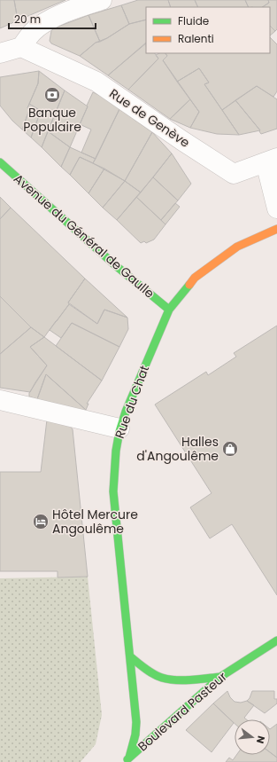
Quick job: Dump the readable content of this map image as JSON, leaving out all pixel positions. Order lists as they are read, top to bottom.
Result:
{
  "streets": {
    "street": [
      "Rue de Genève",
      "Avenue du Général de Gaulle",
      "Rue du Chat",
      "Boulevard Pasteur"
    ]
  },
  "crossings": [
    ["Avenue du Général de Gaulle", "Rue du Chat"],
    ["Rue du Chat", "Boulevard Pasteur"]
  ],
  "places": {
    "bank": ["Banque Populaire"],
    "shop": ["Halles d'Angoulême"],
    "hotel": ["Hôtel Mercure Angoulême"]
  },
  "legend": ["Fluide", "Ralenti"],
  "scale_bar": "20 m",
  "north": "right"
}
